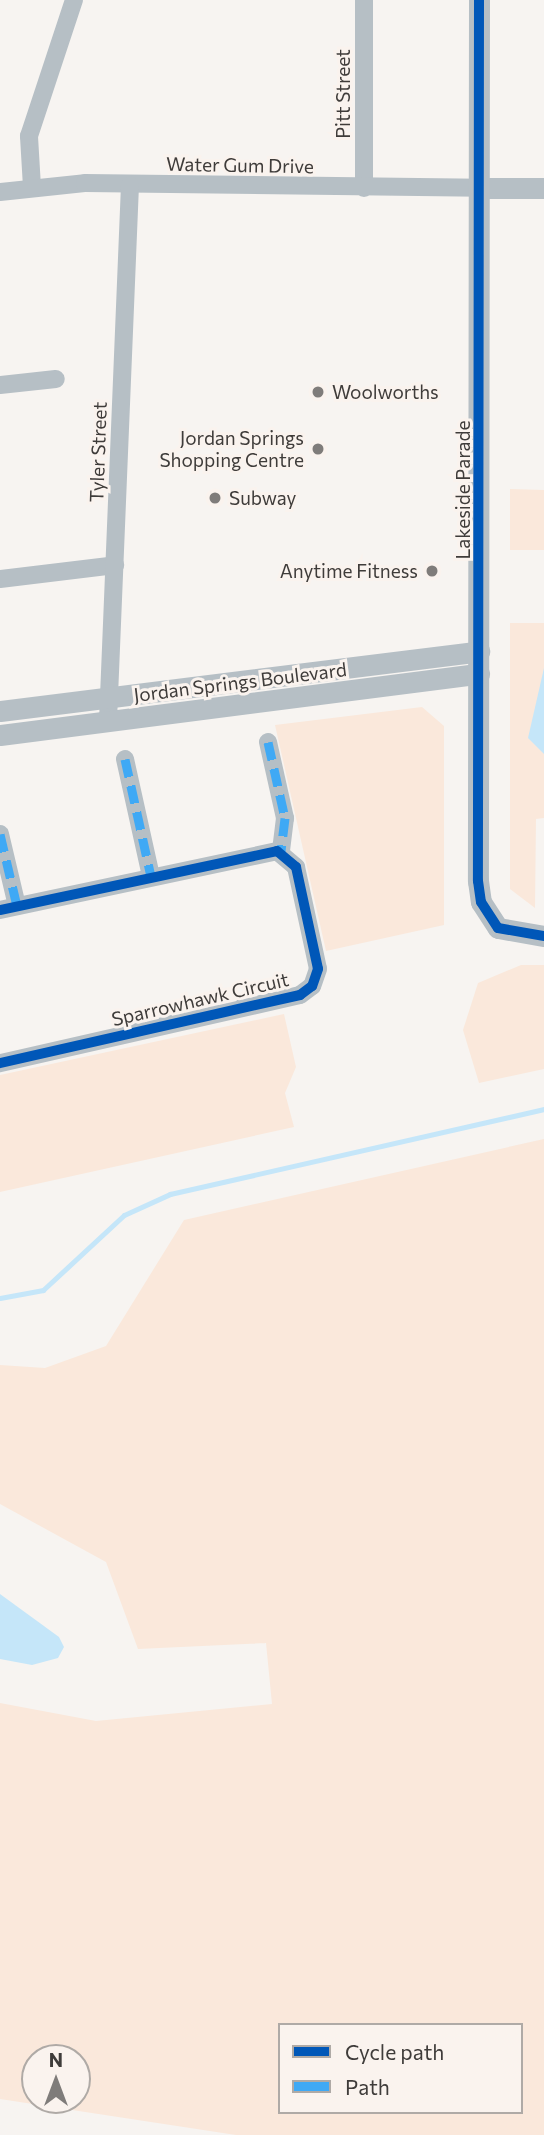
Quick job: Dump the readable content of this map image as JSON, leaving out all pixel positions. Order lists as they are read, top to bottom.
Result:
{
  "streets": {
    "street": [
      "Pitt Street",
      "Water Gum Drive",
      "Tyler Street",
      "Lakeside Parade",
      "Jordan Springs Boulevard",
      "Sparrowhawk Circuit"
    ]
  },
  "crossings": [
    ["Pitt Street", "Water Gum Drive"],
    ["Water Gum Drive", "Tyler Street"],
    ["Water Gum Drive", "Lakeside Parade"],
    ["Tyler Street", "Jordan Springs Boulevard"],
    ["Lakeside Parade", "Jordan Springs Boulevard"]
  ],
  "places": [
    "Woolworths",
    "Jordan Springs Shopping Centre",
    "Subway",
    "Anytime Fitness"
  ],
  "legend": ["Cycle path", "Path"],
  "north": "top"
}
